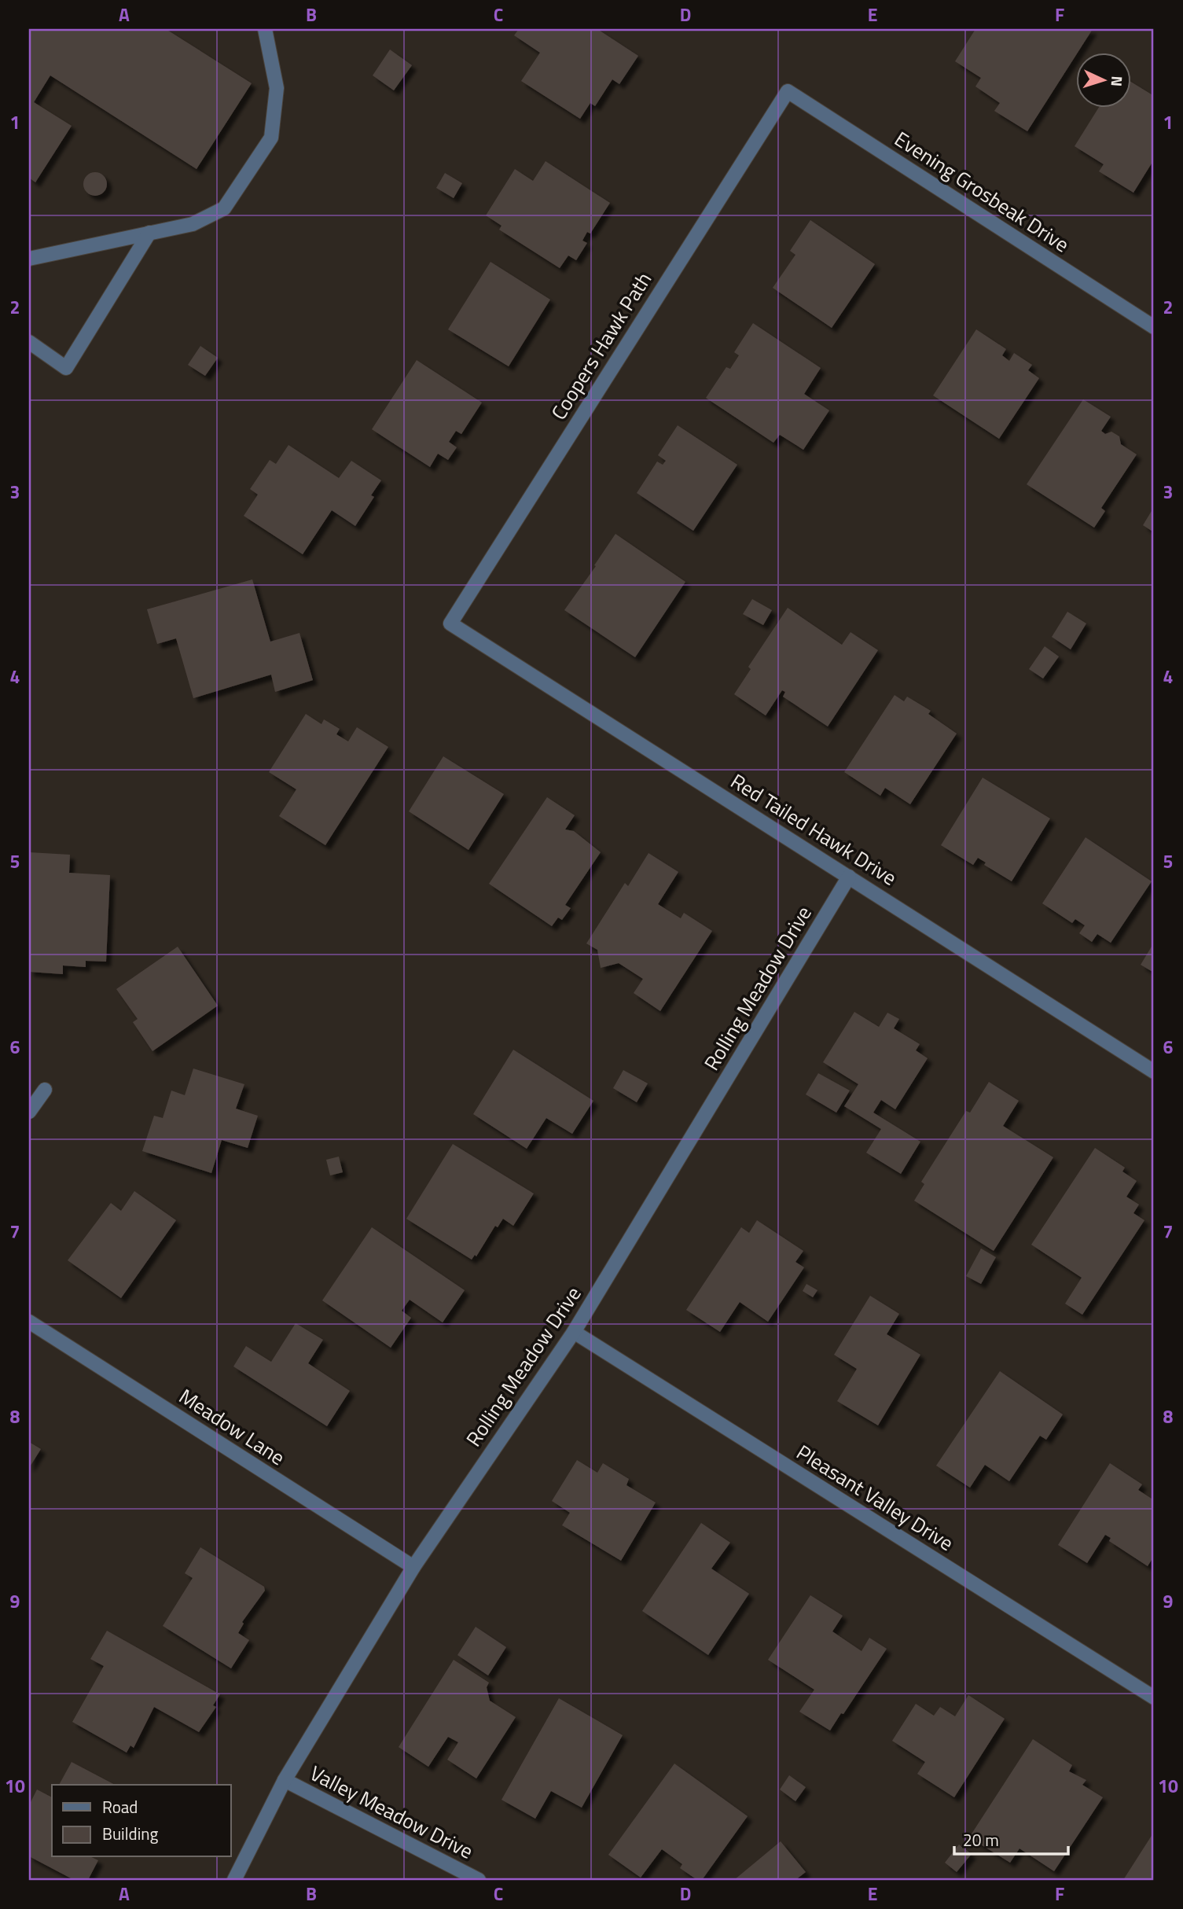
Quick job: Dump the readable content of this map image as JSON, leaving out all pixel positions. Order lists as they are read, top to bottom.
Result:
{
  "streets": {
    "street": [
      "Evening Grosbeak Drive",
      "Coopers Hawk Path",
      "Red Tailed Hawk Drive",
      "Rolling Meadow Drive",
      "Meadow Lane",
      "Pleasant Valley Drive",
      "Valley Meadow Drive"
    ]
  },
  "crossings": [
    ["Evening Grosbeak Drive", "Coopers Hawk Path"],
    ["Coopers Hawk Path", "Red Tailed Hawk Drive"],
    ["Red Tailed Hawk Drive", "Rolling Meadow Drive"],
    ["Rolling Meadow Drive", "Meadow Lane"],
    ["Rolling Meadow Drive", "Pleasant Valley Drive"],
    ["Rolling Meadow Drive", "Valley Meadow Drive"]
  ],
  "legend": ["Road", "Building"],
  "scale_bar": "20 m",
  "north": "right",
  "grid": {
    "columns": [
      "A",
      "B",
      "C",
      "D",
      "E",
      "F"
    ],
    "rows": [
      "1",
      "2",
      "3",
      "4",
      "5",
      "6",
      "7",
      "8",
      "9",
      "10"
    ]
  }
}
